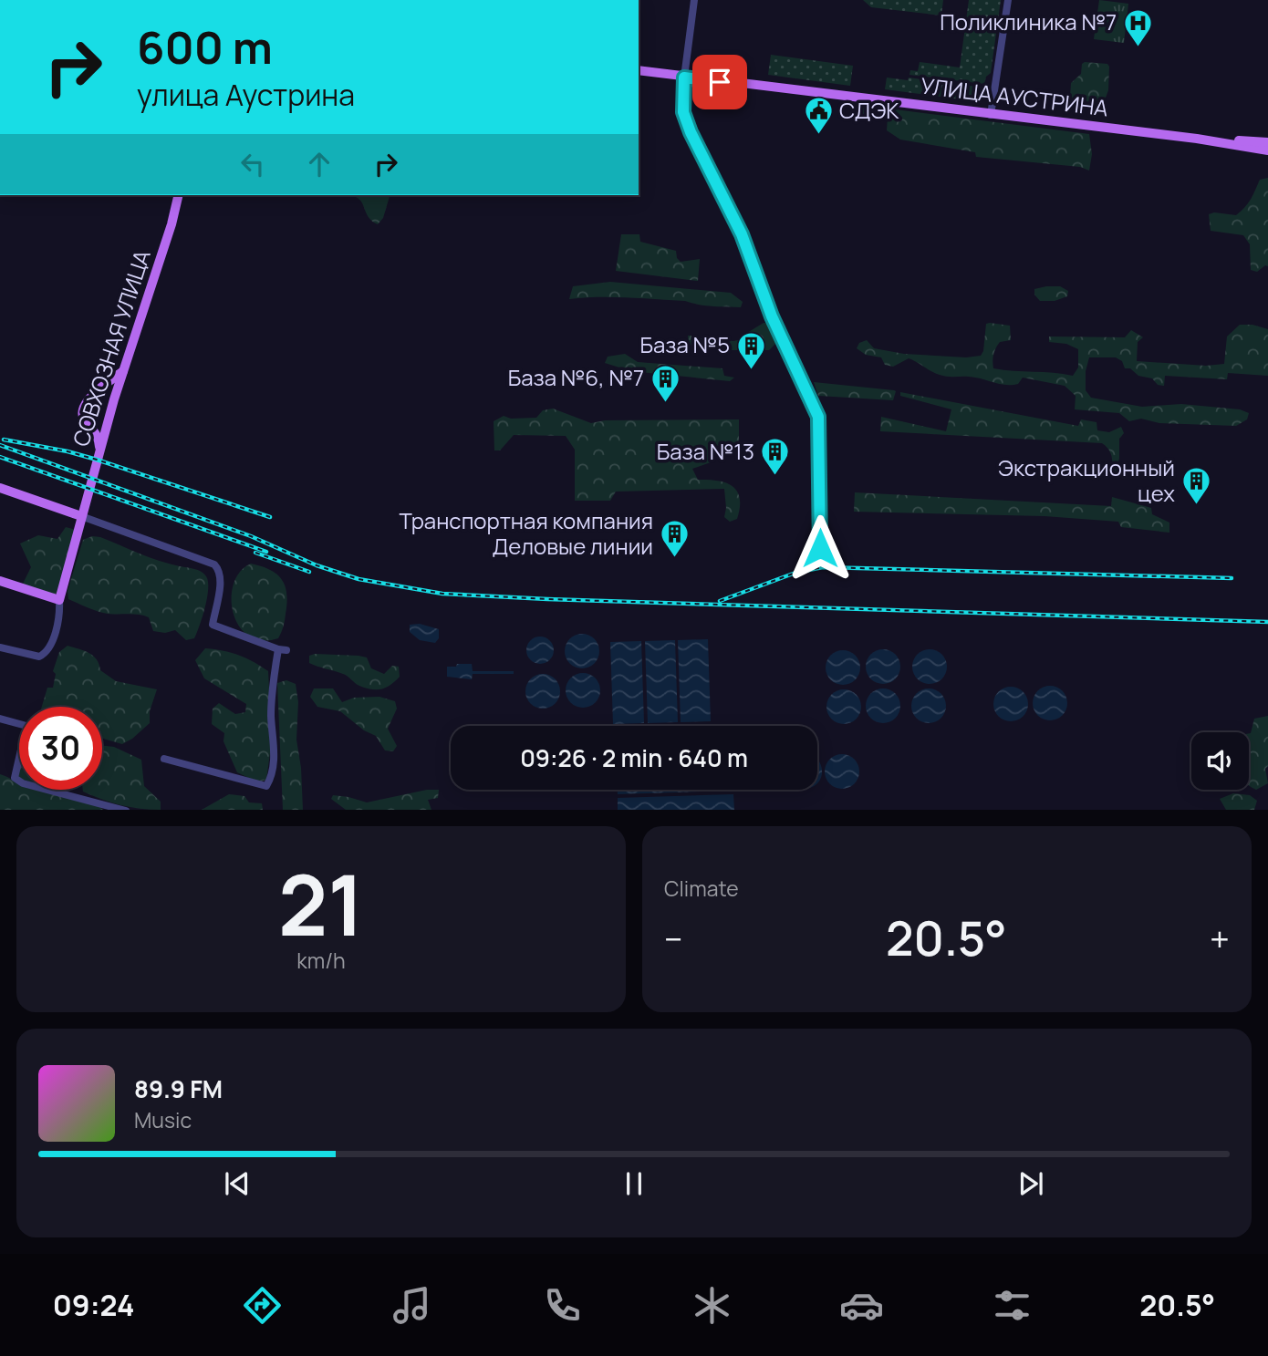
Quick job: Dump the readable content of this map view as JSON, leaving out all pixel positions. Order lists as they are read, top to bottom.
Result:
{
  "streets": {
    "main road": ["УЛИЦА АУСТРИНА", "СОВХОЗНАЯ УЛИЦА"]
  },
  "places": {
    "hospital": ["Поликлиника №7"],
    "public building": ["СДЭК"],
    "building": [
      "База №5",
      "База №6, №7",
      "База №13",
      "Экстракционный цех",
      "Транспортная компания Деловые линии"
    ]
  },
  "page": {
    "turn": ["600 m", "улица Аустрина"],
    "limit": "30",
    "trip": "09:26 · 2 min · 640 m",
    "tile": [
      ["21", "km/h"],
      "Climate"
    ],
    "heat": ["−", "20.5°", "+"],
    "song": ["89.9 FM", "Music"],
    "tabs": ["09:24", "20.5°"]
  }
}
